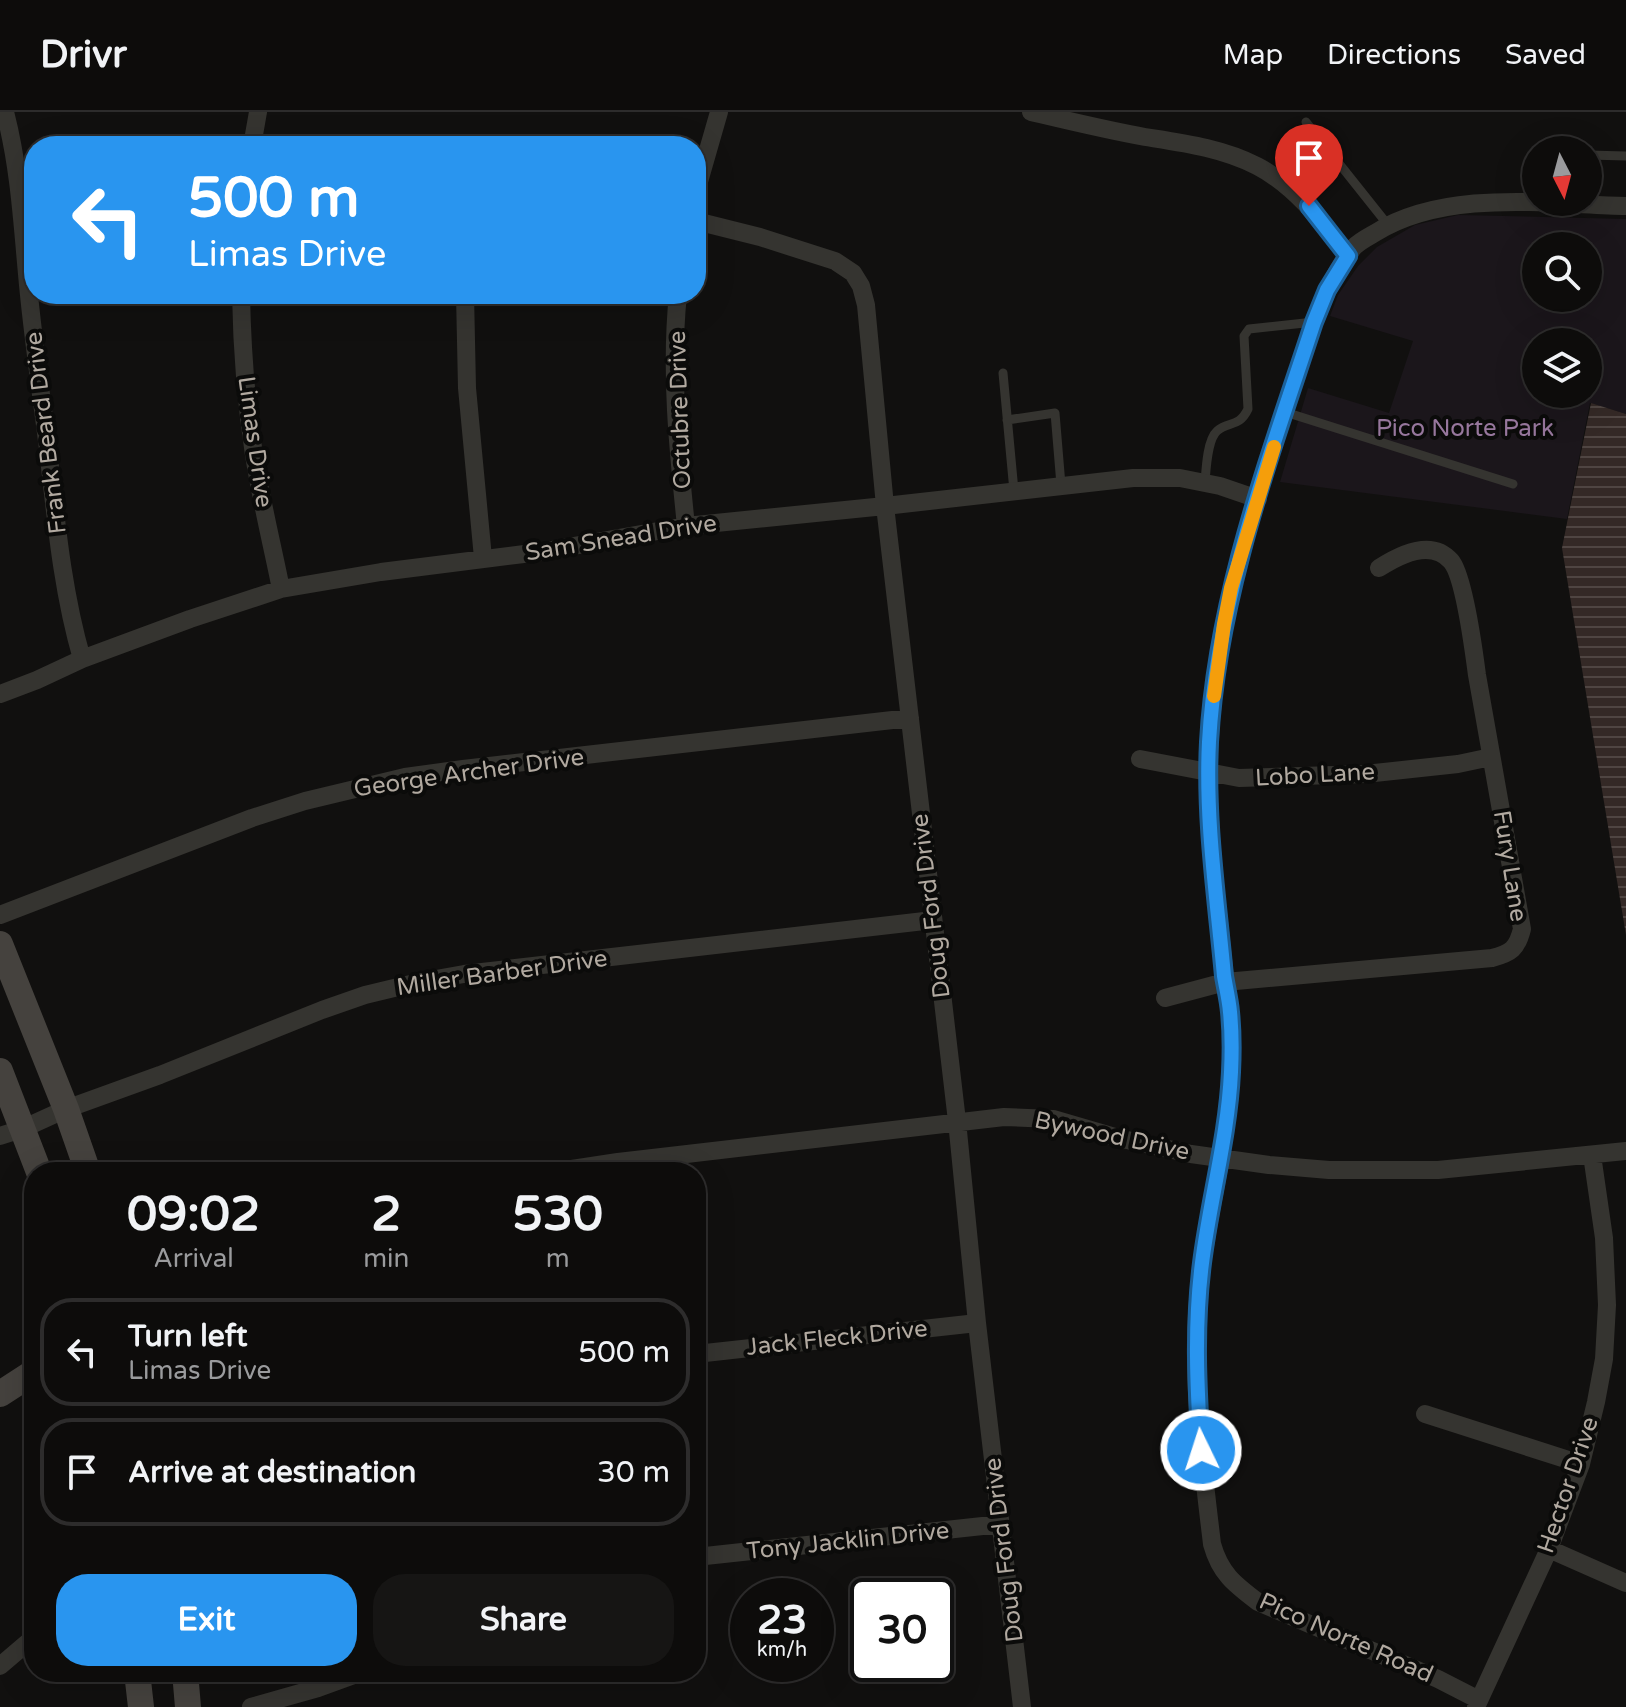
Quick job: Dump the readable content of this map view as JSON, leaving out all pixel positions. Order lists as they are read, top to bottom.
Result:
{
  "streets": {
    "street": [
      "Octubre Drive",
      "Frank Beard Drive",
      "Limas Drive",
      "Sam Snead Drive",
      "George Archer Drive",
      "Lobo Lane",
      "Fury Lane",
      "Doug Ford Drive",
      "Miller Barber Drive",
      "Bywood Drive",
      "Jack Fleck Drive",
      "Hector Drive",
      "Tony Jacklin Drive",
      "Pico Norte Road"
    ]
  },
  "crossings": [
    ["Octubre Drive", "Sam Snead Drive"],
    ["Frank Beard Drive", "Sam Snead Drive"],
    ["Limas Drive", "Sam Snead Drive"],
    ["Sam Snead Drive", "Doug Ford Drive"],
    ["Sam Snead Drive", "Pico Norte Road"],
    ["George Archer Drive", "Doug Ford Drive"],
    ["Lobo Lane", "Fury Lane"],
    ["Lobo Lane", "Pico Norte Road"],
    ["Fury Lane", "Pico Norte Road"],
    ["Doug Ford Drive", "Miller Barber Drive"],
    ["Doug Ford Drive", "Bywood Drive"],
    ["Doug Ford Drive", "Jack Fleck Drive"],
    ["Doug Ford Drive", "Tony Jacklin Drive"],
    ["Bywood Drive", "Hector Drive"],
    ["Bywood Drive", "Pico Norte Road"],
    ["Hector Drive", "Pico Norte Road"]
  ],
  "parks": ["Pico Norte Park"],
  "north": "bottom",
  "page": {
    "header": "Drivr",
    "nav": ["Map", "Directions", "Saved"],
    "turn": ["500 m", "Limas Drive"],
    "eta": [
      "09:02",
      "Arrival",
      "2",
      "min",
      "530",
      "m"
    ],
    "list": [
      {
        "name": "Turn left",
        "note": "Limas Drive",
        "value": "500 m"
      },
      {
        "name": "Arrive at destination",
        "value": "30 m"
      }
    ],
    "buttons": ["Exit", "Share"],
    "speed": "23 km/h",
    "limit": "30"
  }
}
